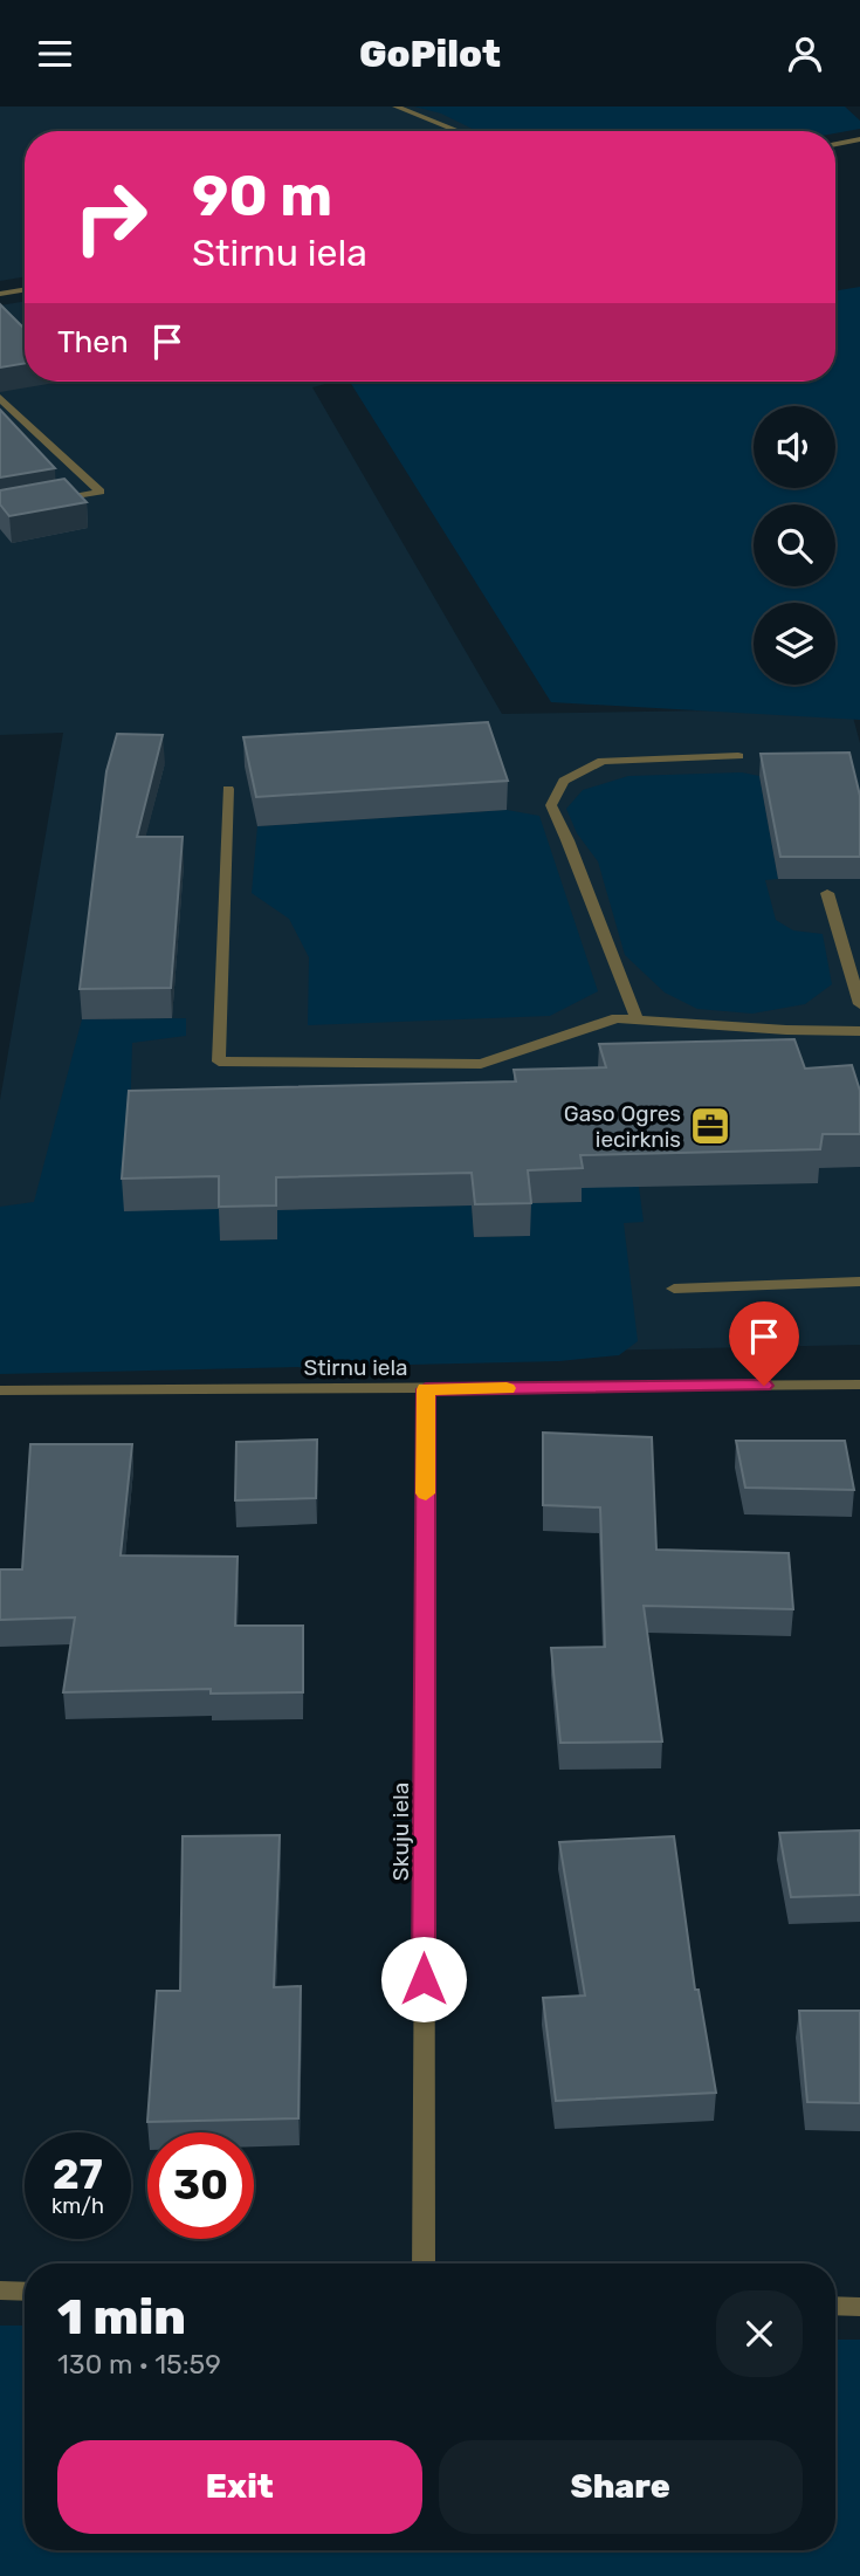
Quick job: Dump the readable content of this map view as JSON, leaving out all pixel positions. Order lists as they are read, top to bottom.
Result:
{
  "streets": {
    "street": ["Stirnu iela", "Skuju iela"]
  },
  "crossings": [
    ["Stirnu iela", "Skuju iela"]
  ],
  "places": {
    "office": ["Gaso Ogres iecirknis"]
  },
  "page": {
    "header": "GoPilot",
    "turn": ["90 m", "Stirnu iela"],
    "then": "Then",
    "speed": "27 km/h",
    "limit": "30",
    "heading": ["1 min", "130 m · 15:59"],
    "buttons": ["Exit", "Share"]
  }
}
